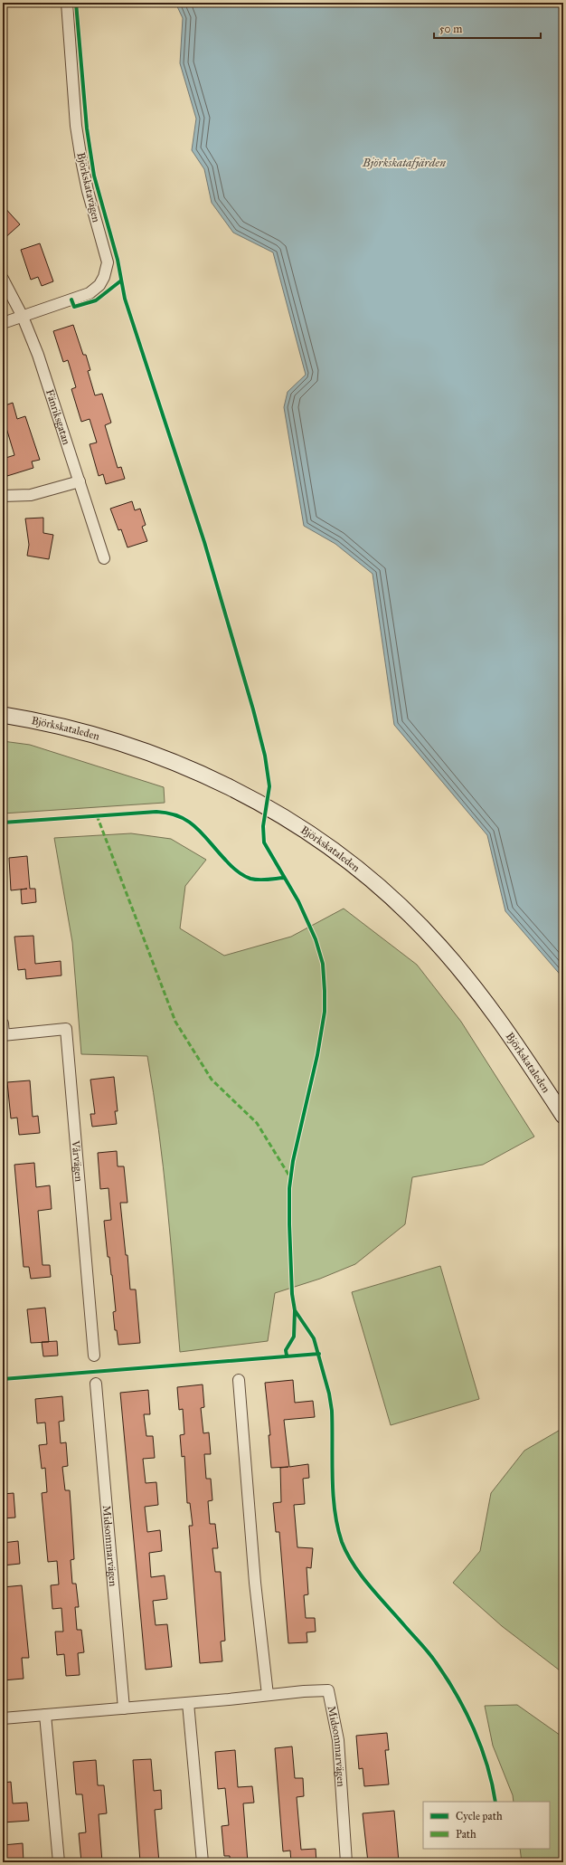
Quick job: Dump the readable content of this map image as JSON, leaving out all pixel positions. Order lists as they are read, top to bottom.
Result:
{
  "streets": {
    "main road": ["Björkskataleden"],
    "street": [
      "Björkskatavägen",
      "Fänriksgatan",
      "Vårvägen",
      "Midsommarvägen"
    ]
  },
  "crossings": [
    ["Björkskatavägen", "Fänriksgatan"]
  ],
  "water": ["Björkskatafjärden"],
  "legend": ["Cycle path", "Path"],
  "scale_bar": "50 m"
}
